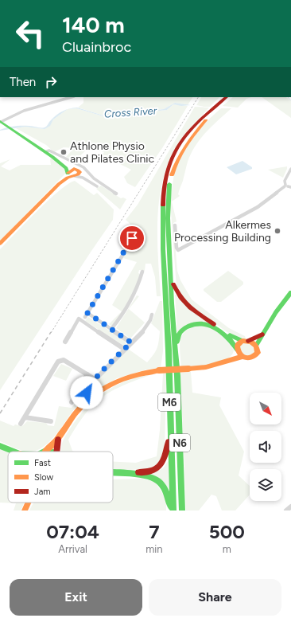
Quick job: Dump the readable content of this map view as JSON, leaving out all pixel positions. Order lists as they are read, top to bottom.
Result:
{
  "streets": {
    "main road": ["M6", "N6"]
  },
  "water": ["Cross River"],
  "places": ["Athlone Physio and Pilates Clinic", "Alkermes Processing Building"],
  "legend": ["Fast", "Slow", "Jam"],
  "north": "bottom right",
  "page": {
    "turn": ["140 m", "Cluainbroc"],
    "then": "Then",
    "eta": [
      "07:04",
      "Arrival",
      "7",
      "min",
      "500",
      "m"
    ],
    "buttons": ["Exit", "Share"]
  }
}
